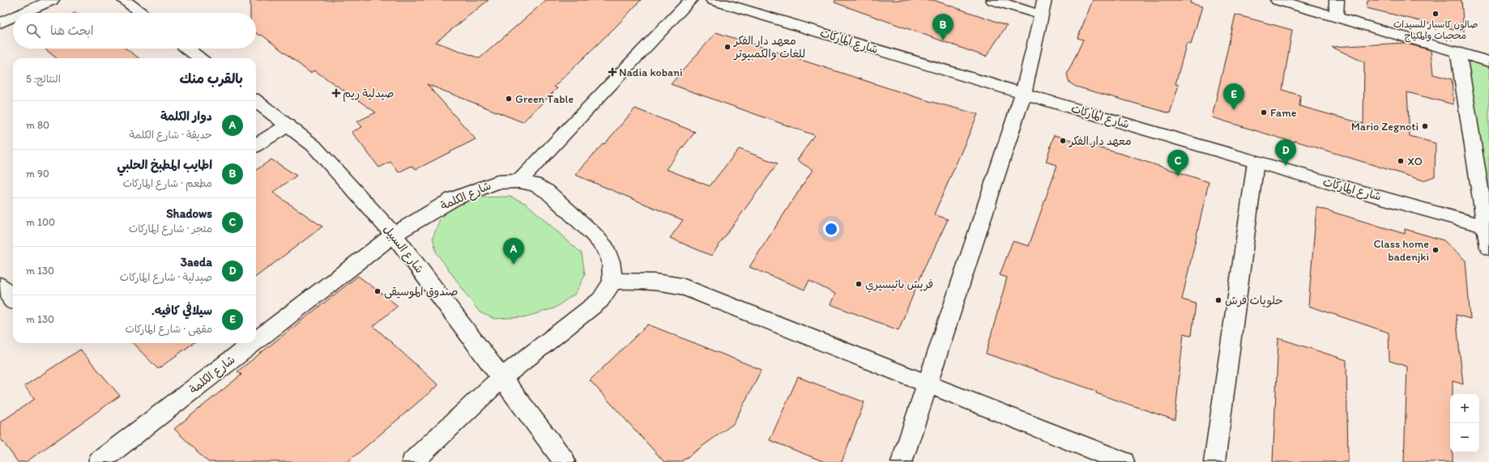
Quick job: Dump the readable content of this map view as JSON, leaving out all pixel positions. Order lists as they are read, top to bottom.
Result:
{
  "streets": {
    "street": ["شارع الماركات", "شارع الكلمة", "شارع السبيل"]
  },
  "crossings": [
    ["شارع الكلمة", "شارع السبيل"]
  ],
  "places": {
    "other": [
      "صالون كاسبار للسيدات محجبات والمكياج",
      "معهد دار الفكر للغات والكمبيوتر",
      "Green Table",
      "Fame",
      "Mario Zegnoti",
      "معهد دار الفكر",
      "XO",
      "Class home badenjki",
      "فريش باتيسيري",
      "صندوق الموسيقى",
      "حلويات فرش"
    ],
    "health": ["Nadia kobani", "صيدلية ريم"]
  },
  "page": {
    "search": "ابحث هنا",
    "pins": [
      "B",
      "E",
      "D",
      "C",
      "A"
    ],
    "heading": ["بالقرب منك", "النتائج: 5"],
    "list": [
      {
        "mark": "A",
        "name": "دوار الكلمة",
        "note": "حديقة · شارع الكلمة",
        "value": "80 m"
      },
      {
        "mark": "B",
        "name": "اطايب المطبخ الحلبي",
        "note": "مطعم · شارع الماركات",
        "value": "90 m"
      },
      {
        "mark": "C",
        "name": "Shadows",
        "note": "متجر · شارع الماركات",
        "value": "100 m"
      },
      {
        "mark": "D",
        "name": "3aeda",
        "note": "صيدلية · شارع الماركات",
        "value": "130 m"
      },
      {
        "mark": "E",
        "name": "سيلافي كافيه.",
        "note": "مقهى · شارع الماركات",
        "value": "130 m"
      }
    ],
    "map_buttons": ["+", "−"]
  }
}
